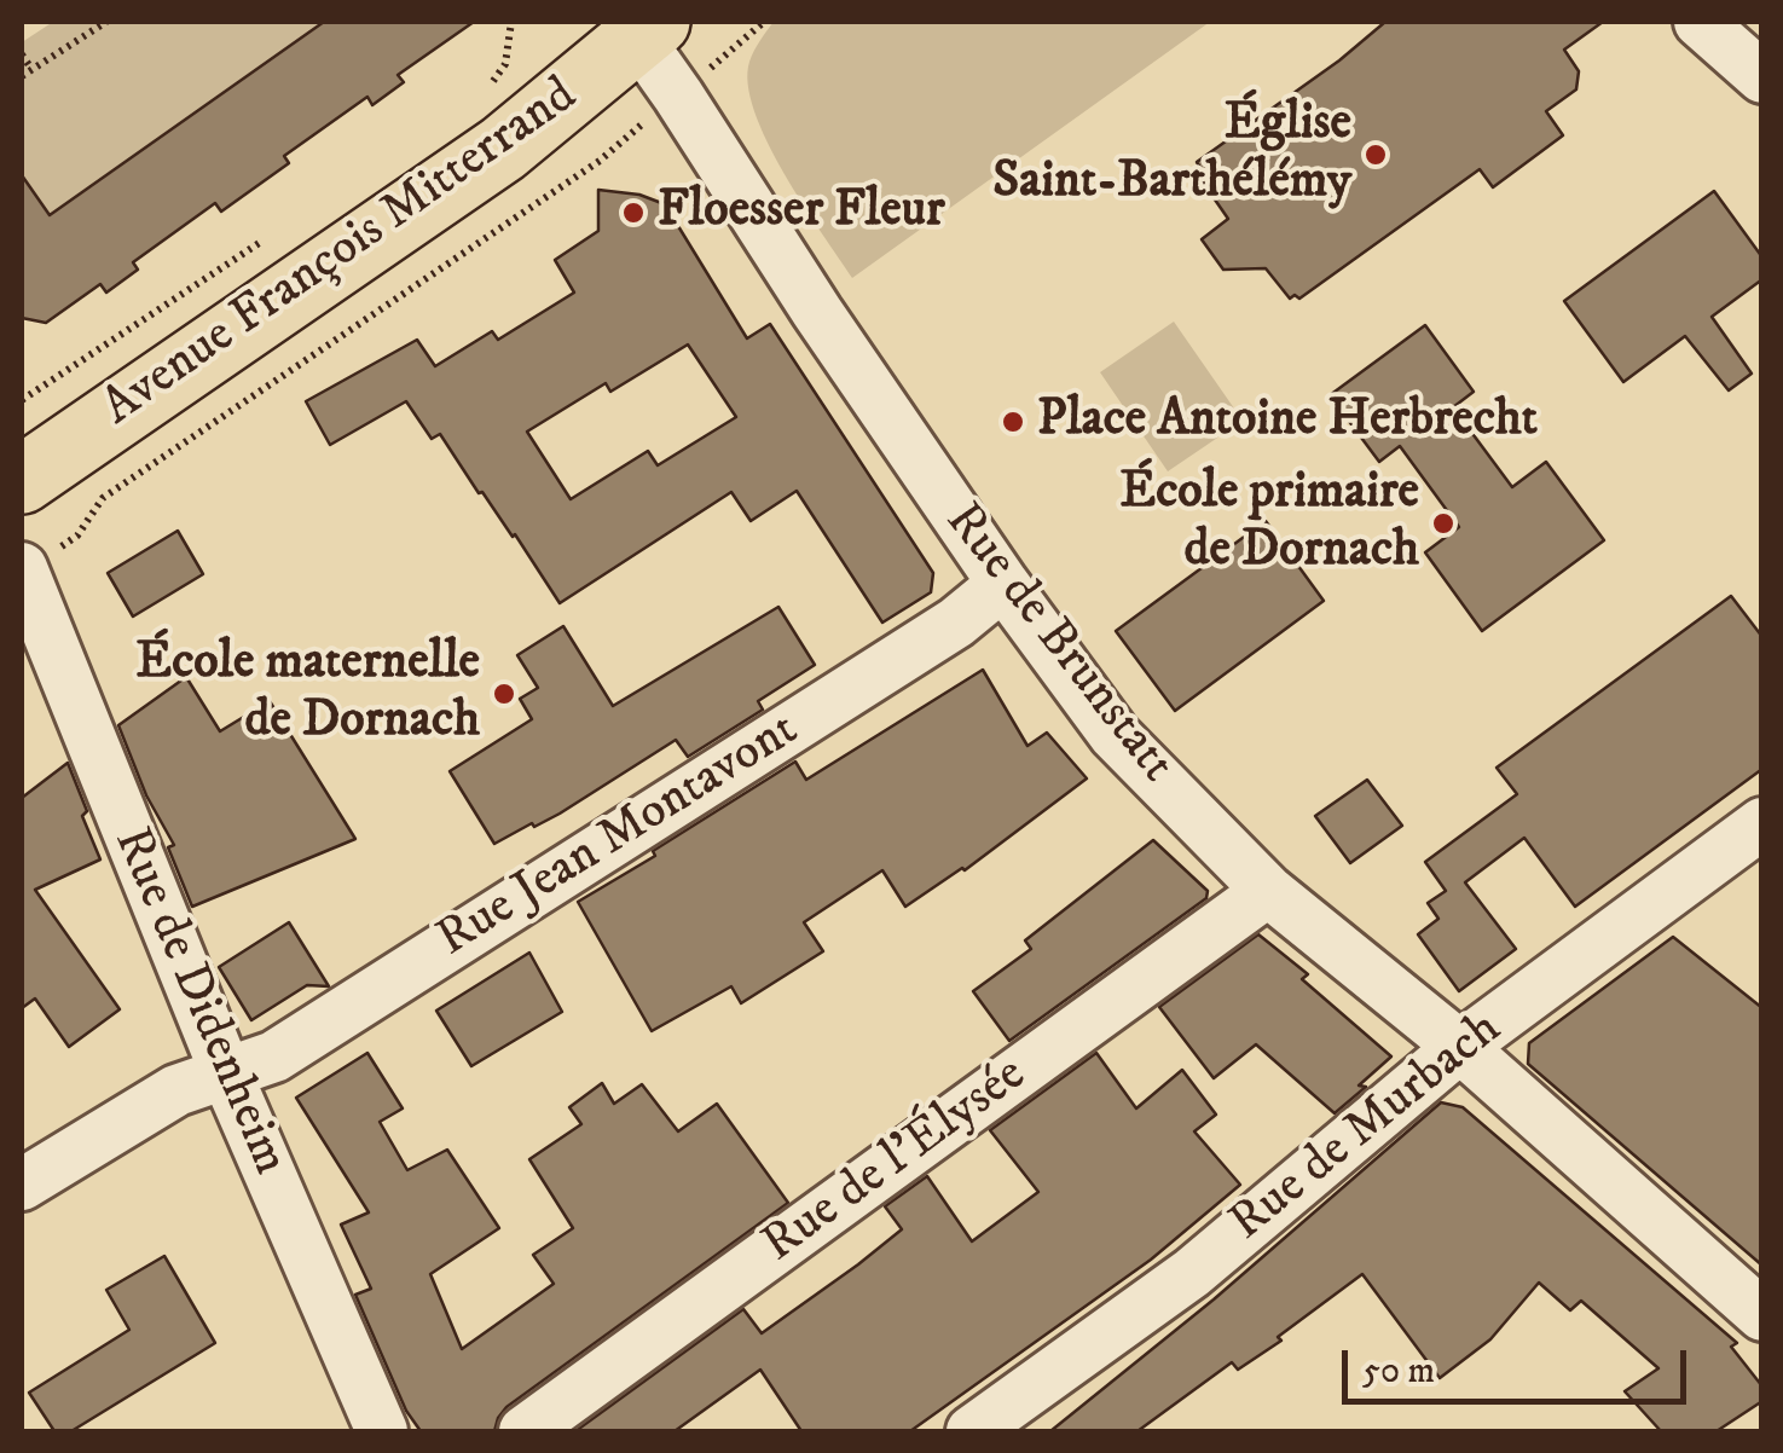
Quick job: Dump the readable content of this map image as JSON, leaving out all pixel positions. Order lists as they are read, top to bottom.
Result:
{
  "streets": {
    "main road": ["Avenue François Mitterrand"],
    "street": [
      "Rue de Brunstatt",
      "Rue Jean Montavont",
      "Rue de Didenheim",
      "Rue de Murbach",
      "Rue de l'Élysée"
    ]
  },
  "crossings": [
    ["Avenue François Mitterrand", "Rue de Brunstatt"],
    ["Rue de Brunstatt", "Rue Jean Montavont"],
    ["Rue de Brunstatt", "Rue de Murbach"],
    ["Rue de Brunstatt", "Rue de l'Élysée"],
    ["Rue Jean Montavont", "Rue de Didenheim"]
  ],
  "places": [
    "Église Saint-Barthélémy",
    "Floesser Fleur",
    "Place Antoine Herbrecht",
    "École primaire de Dornach",
    "École maternelle de Dornach"
  ],
  "scale_bar": "50 m"
}
